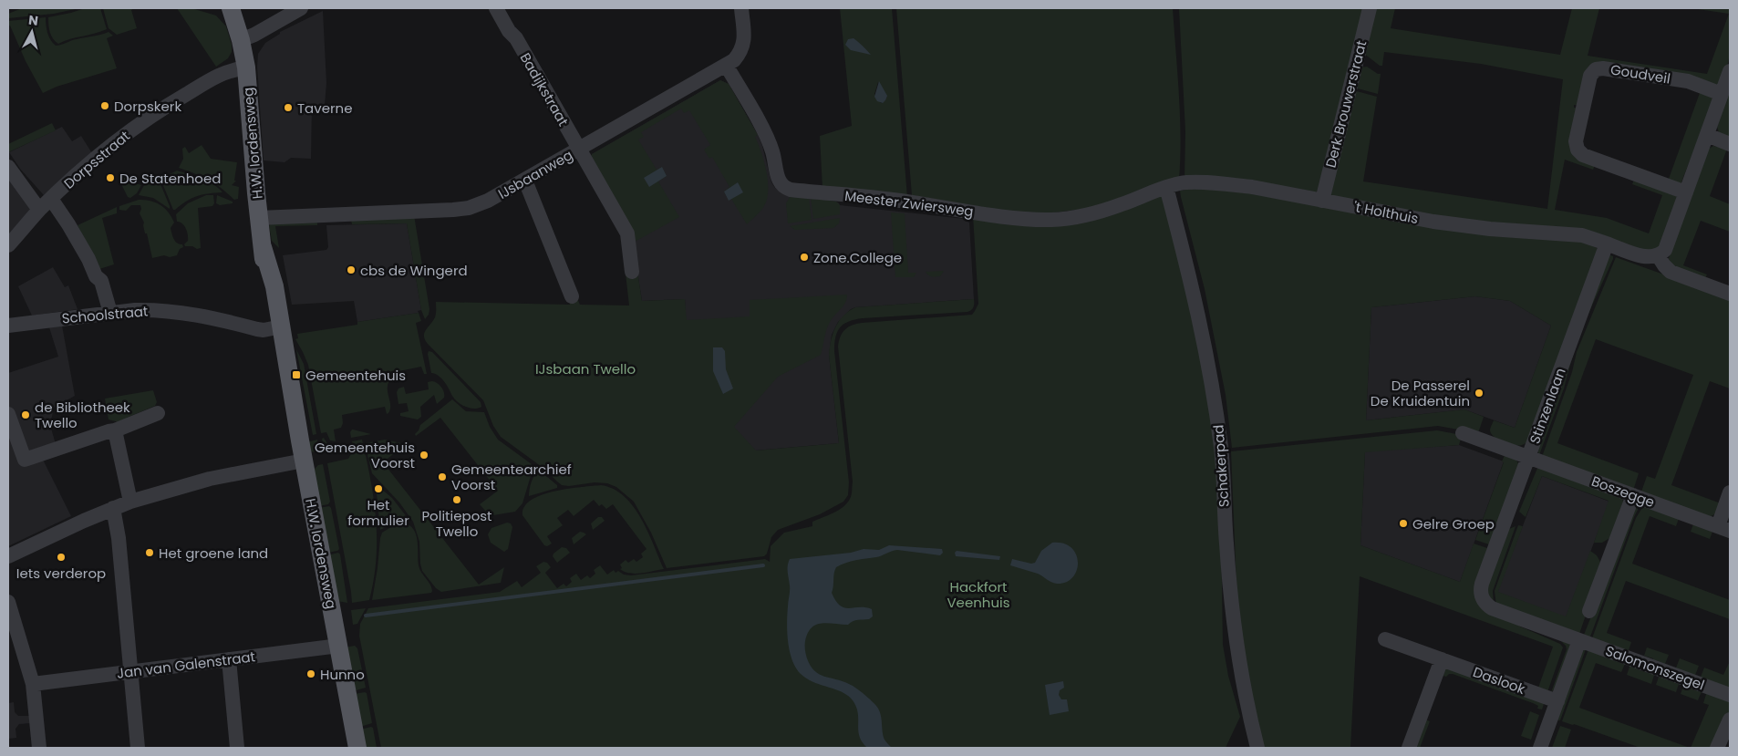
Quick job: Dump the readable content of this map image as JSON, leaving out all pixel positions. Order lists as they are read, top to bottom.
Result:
{
  "streets": {
    "main road": ["H.W. Iordensweg"],
    "street": [
      "Goudveil",
      "Badijkstraat",
      "Derk Brouwerstraat",
      "Dorpsstraat",
      "IJsbaanweg",
      "Meester Zwiersweg",
      "'t Holthuis",
      "Schoolstraat",
      "Stinzenlaan",
      "Schakerpad",
      "Boszegge",
      "Jan van Galenstraat",
      "Salomonszegel",
      "Daslook"
    ]
  },
  "crossings": [
    ["Badijkstraat", "IJsbaanweg"],
    ["Derk Brouwerstraat", "'t Holthuis"],
    ["H.W. Iordensweg", "Dorpsstraat"],
    ["H.W. Iordensweg", "IJsbaanweg"],
    ["H.W. Iordensweg", "Schoolstraat"],
    ["H.W. Iordensweg", "Jan van Galenstraat"],
    ["IJsbaanweg", "Meester Zwiersweg"],
    ["Meester Zwiersweg", "'t Holthuis"],
    ["Meester Zwiersweg", "Schakerpad"],
    ["'t Holthuis", "Stinzenlaan"],
    ["'t Holthuis", "Schakerpad"],
    ["Stinzenlaan", "Boszegge"],
    ["Stinzenlaan", "Salomonszegel"]
  ],
  "parks": ["IJsbaan Twello", "Hackfort Veenhuis"],
  "places": {
    "other": [
      "Dorpskerk",
      "Taverne",
      "De Statenhoed",
      "Zone.College",
      "cbs de Wingerd",
      "De Passerel De Kruidentuin",
      "de Bibliotheek Twello",
      "Gemeentehuis Voorst",
      "Gemeentearchief Voorst",
      "Het formulier",
      "Politiepost Twello",
      "Gelre Groep",
      "Het groene land",
      "Iets verderop",
      "Hunno"
    ],
    "transit": ["Gemeentehuis"]
  },
  "north": "top"
}
